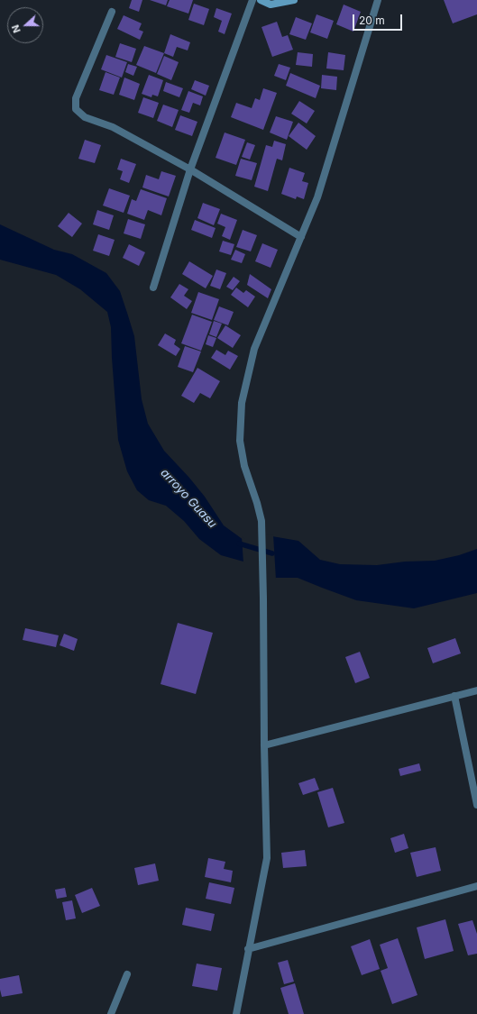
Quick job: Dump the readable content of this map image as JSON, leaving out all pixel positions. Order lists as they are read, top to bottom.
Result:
{
  "water": ["arroyo Guasu"],
  "scale_bar": "20 m",
  "north": "left"
}
